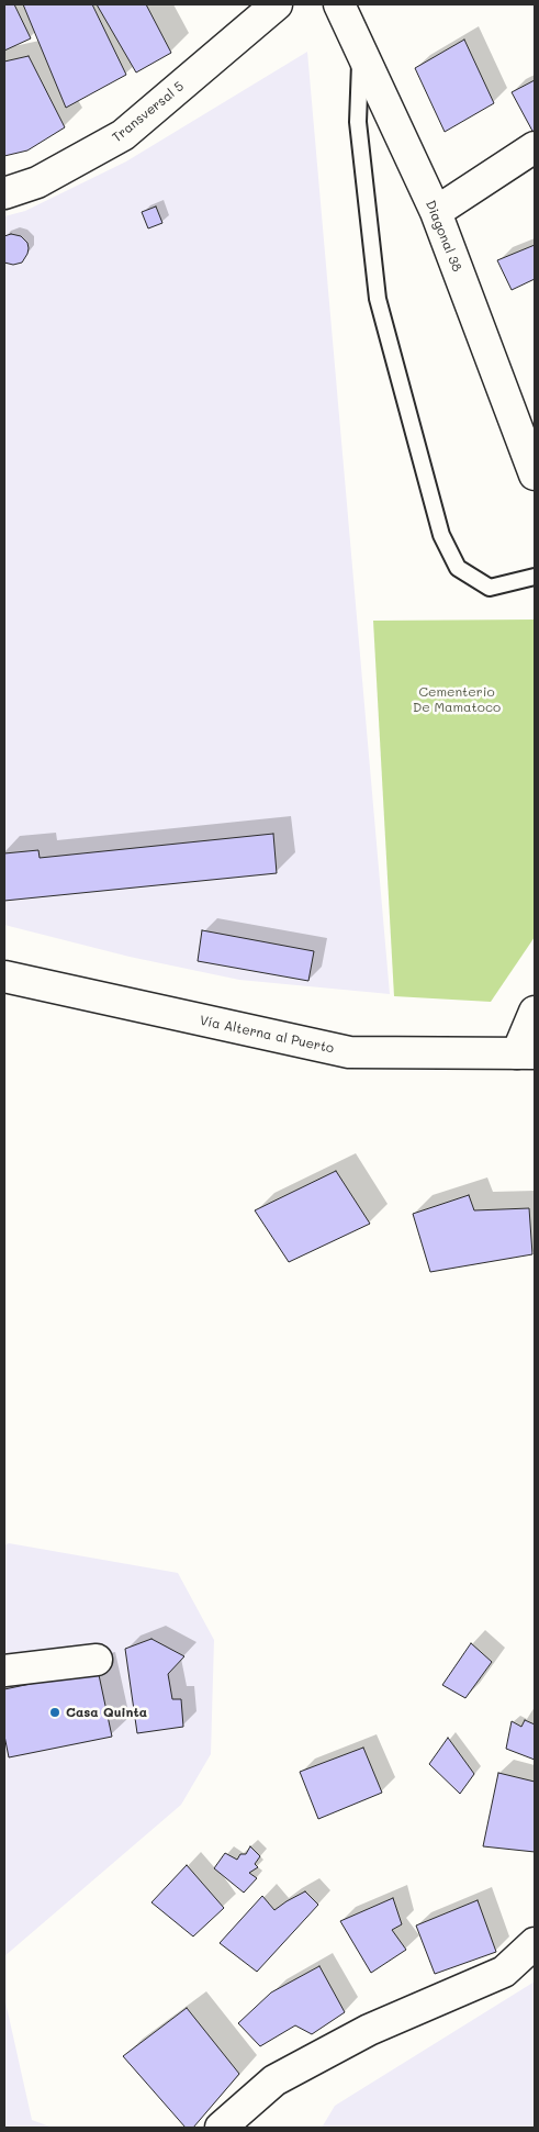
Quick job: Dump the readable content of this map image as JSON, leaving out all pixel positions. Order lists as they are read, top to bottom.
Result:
{
  "streets": {
    "street": ["Transversal 5", "Diagonal 38", "Vía Alterna al Puerto"]
  },
  "parks": ["Cementerio De Mamatoco"],
  "places": ["Casa Quinta"]
}
